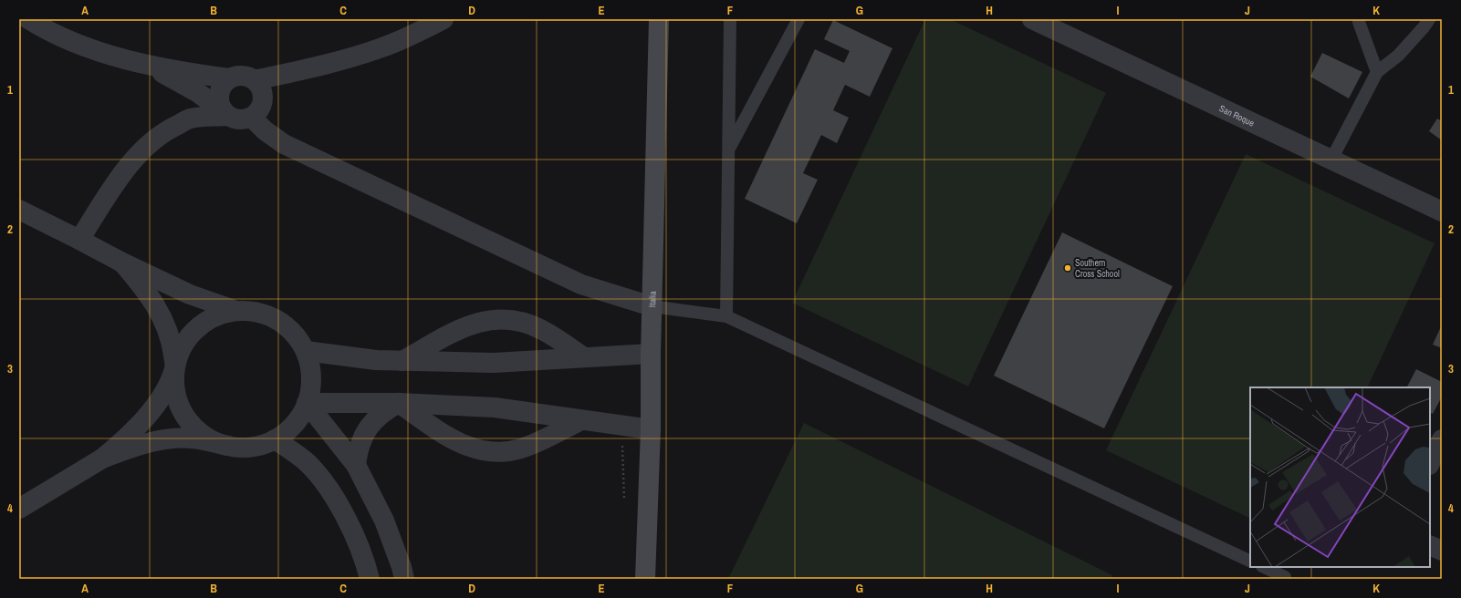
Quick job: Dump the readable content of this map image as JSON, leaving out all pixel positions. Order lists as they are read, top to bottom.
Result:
{
  "streets": {
    "street": ["San Roque", "Italia"]
  },
  "places": ["Southern Cross School"],
  "grid": {
    "columns": [
      "A",
      "B",
      "C",
      "D",
      "E",
      "F",
      "G",
      "H",
      "I",
      "J",
      "K"
    ],
    "rows": [
      "1",
      "2",
      "3",
      "4"
    ]
  }
}
